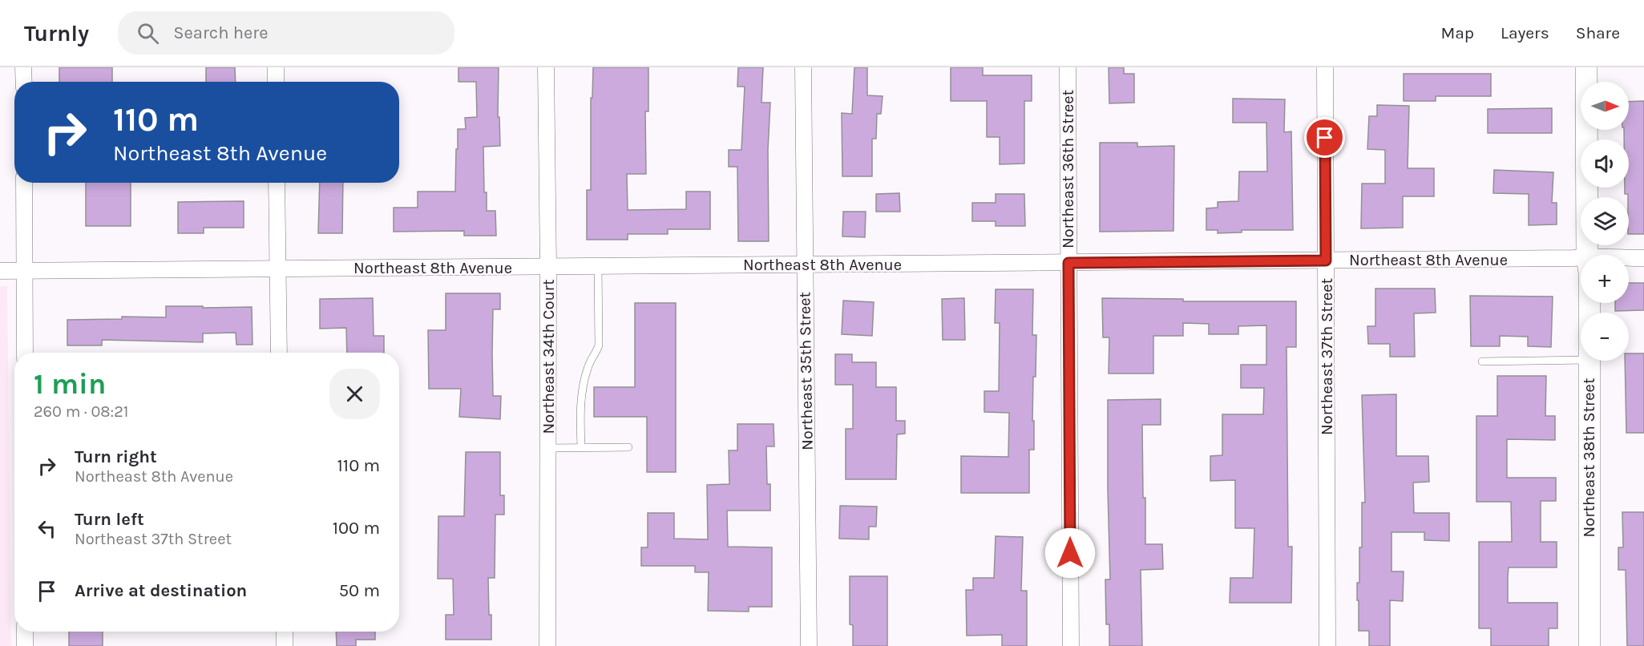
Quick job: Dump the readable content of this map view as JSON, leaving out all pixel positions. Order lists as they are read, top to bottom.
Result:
{
  "streets": {
    "street": [
      "Northeast 36th Street",
      "Northeast 8th Avenue",
      "Northeast 34th Court",
      "Northeast 37th Street",
      "Northeast 35th Street",
      "Northeast 38th Street"
    ]
  },
  "crossings": [
    ["Northeast 36th Street", "Northeast 8th Avenue"],
    ["Northeast 8th Avenue", "Northeast 34th Court"],
    ["Northeast 8th Avenue", "Northeast 37th Street"],
    ["Northeast 8th Avenue", "Northeast 35th Street"]
  ],
  "north": "right",
  "page": {
    "header": "Turnly",
    "search": "Search here",
    "nav": ["Map", "Layers", "Share"],
    "map_buttons": ["+", "−"],
    "turn": ["110 m", "Northeast 8th Avenue"],
    "heading": ["1 min", "260 m · 08:21"],
    "list": [
      {
        "name": "Turn right",
        "note": "Northeast 8th Avenue",
        "value": "110 m"
      },
      {
        "name": "Turn left",
        "note": "Northeast 37th Street",
        "value": "100 m"
      },
      {
        "name": "Arrive at destination",
        "value": "50 m"
      }
    ]
  }
}
